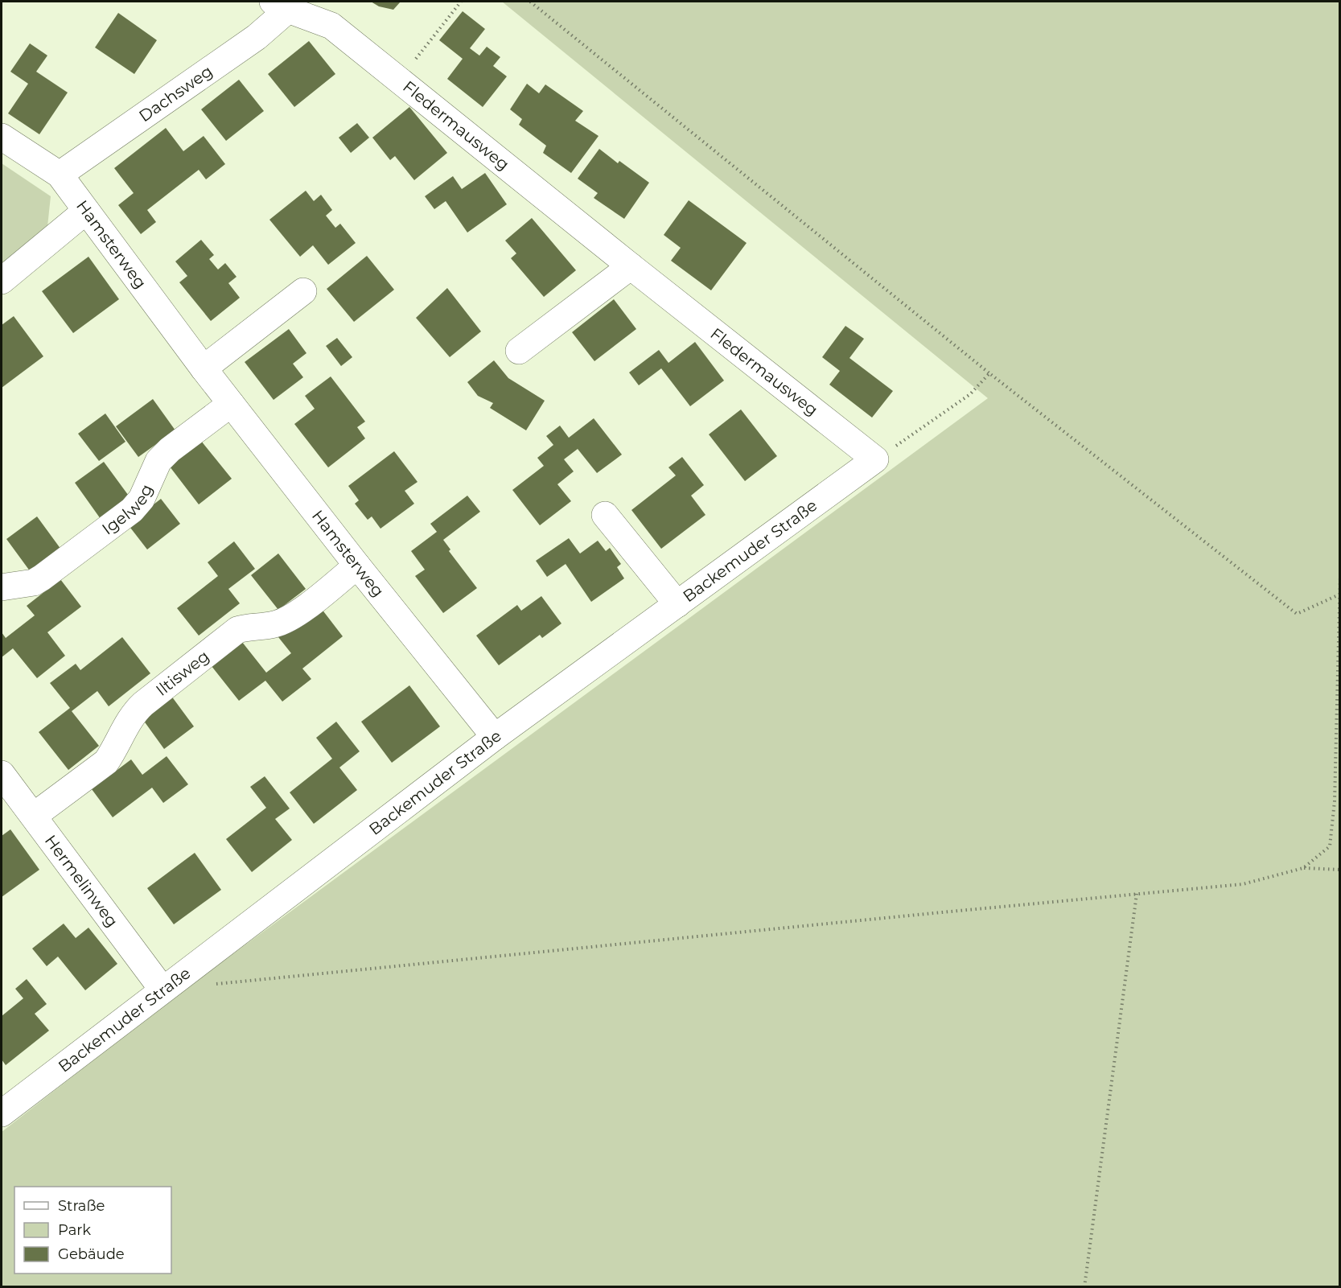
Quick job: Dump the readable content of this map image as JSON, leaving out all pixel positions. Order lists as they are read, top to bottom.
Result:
{
  "streets": {
    "street": [
      "Dachsweg",
      "Fledermausweg",
      "Hamsterweg",
      "Igelweg",
      "Backemuder Straße",
      "Iltisweg",
      "Hermelinweg"
    ]
  },
  "crossings": [
    ["Dachsweg", "Fledermausweg"],
    ["Dachsweg", "Hamsterweg"],
    ["Fledermausweg", "Backemuder Straße"],
    ["Hamsterweg", "Igelweg"],
    ["Hamsterweg", "Backemuder Straße"],
    ["Hamsterweg", "Iltisweg"],
    ["Backemuder Straße", "Hermelinweg"],
    ["Iltisweg", "Hermelinweg"]
  ],
  "legend": ["Straße", "Park", "Gebäude"]
}
